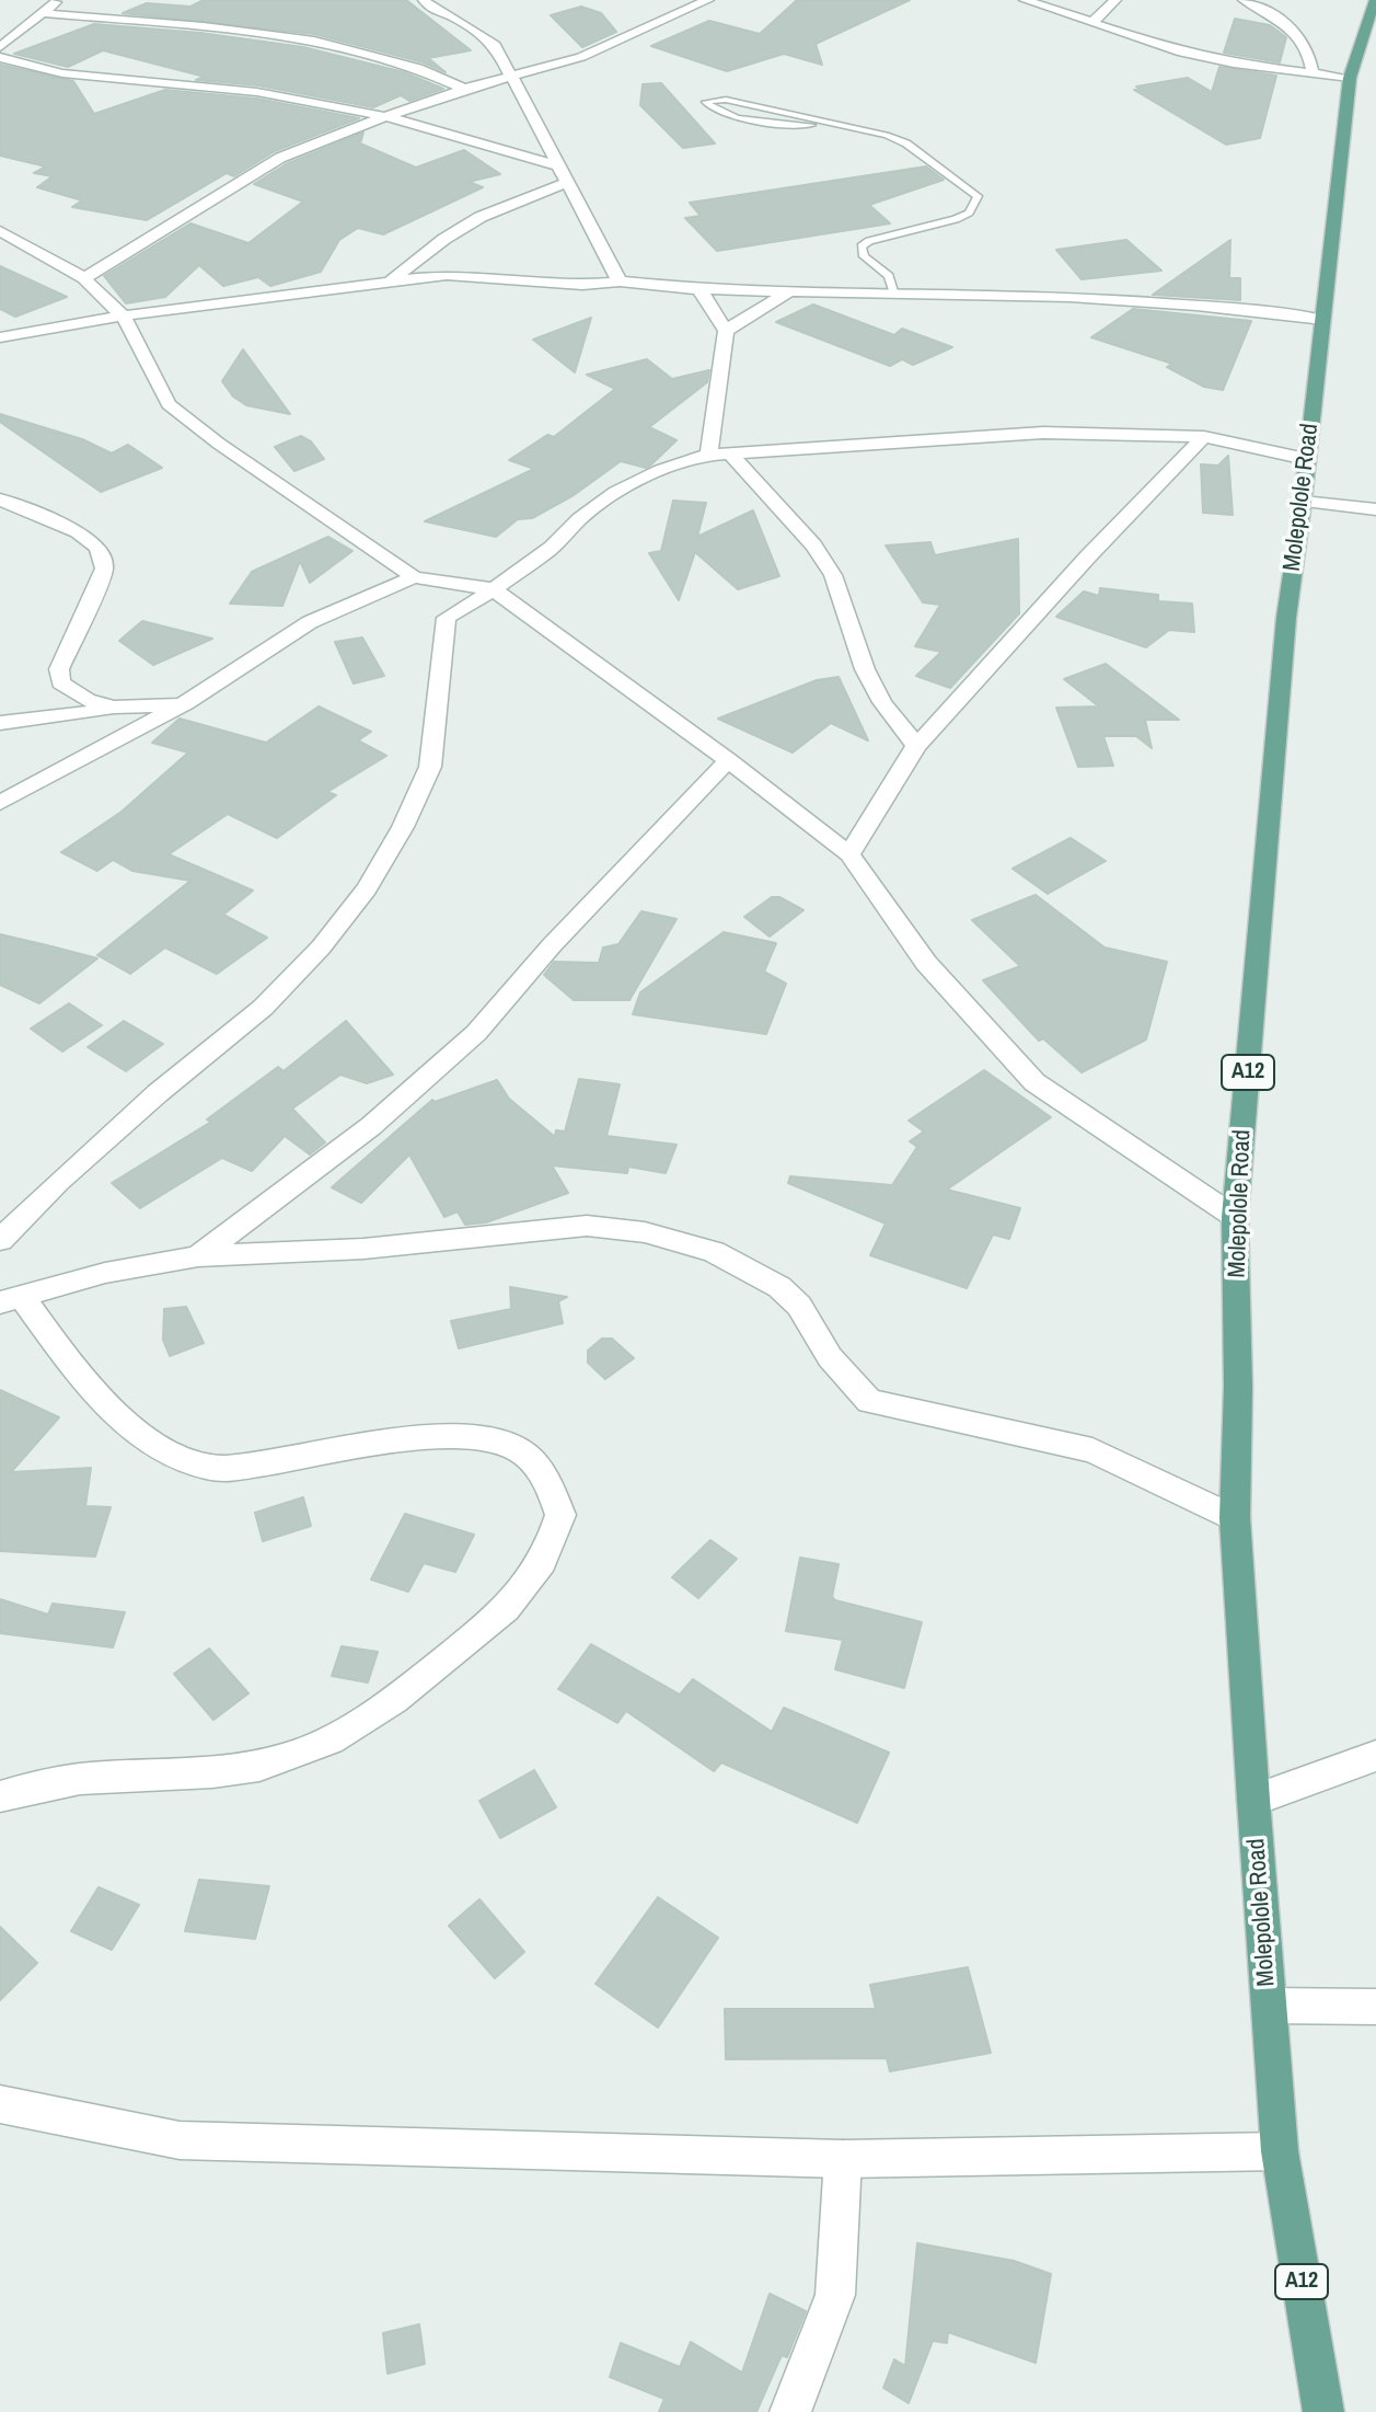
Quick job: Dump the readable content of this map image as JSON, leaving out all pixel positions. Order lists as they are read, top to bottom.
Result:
{
  "streets": {
    "main road": ["Molepolole Road", "A12"]
  }
}
